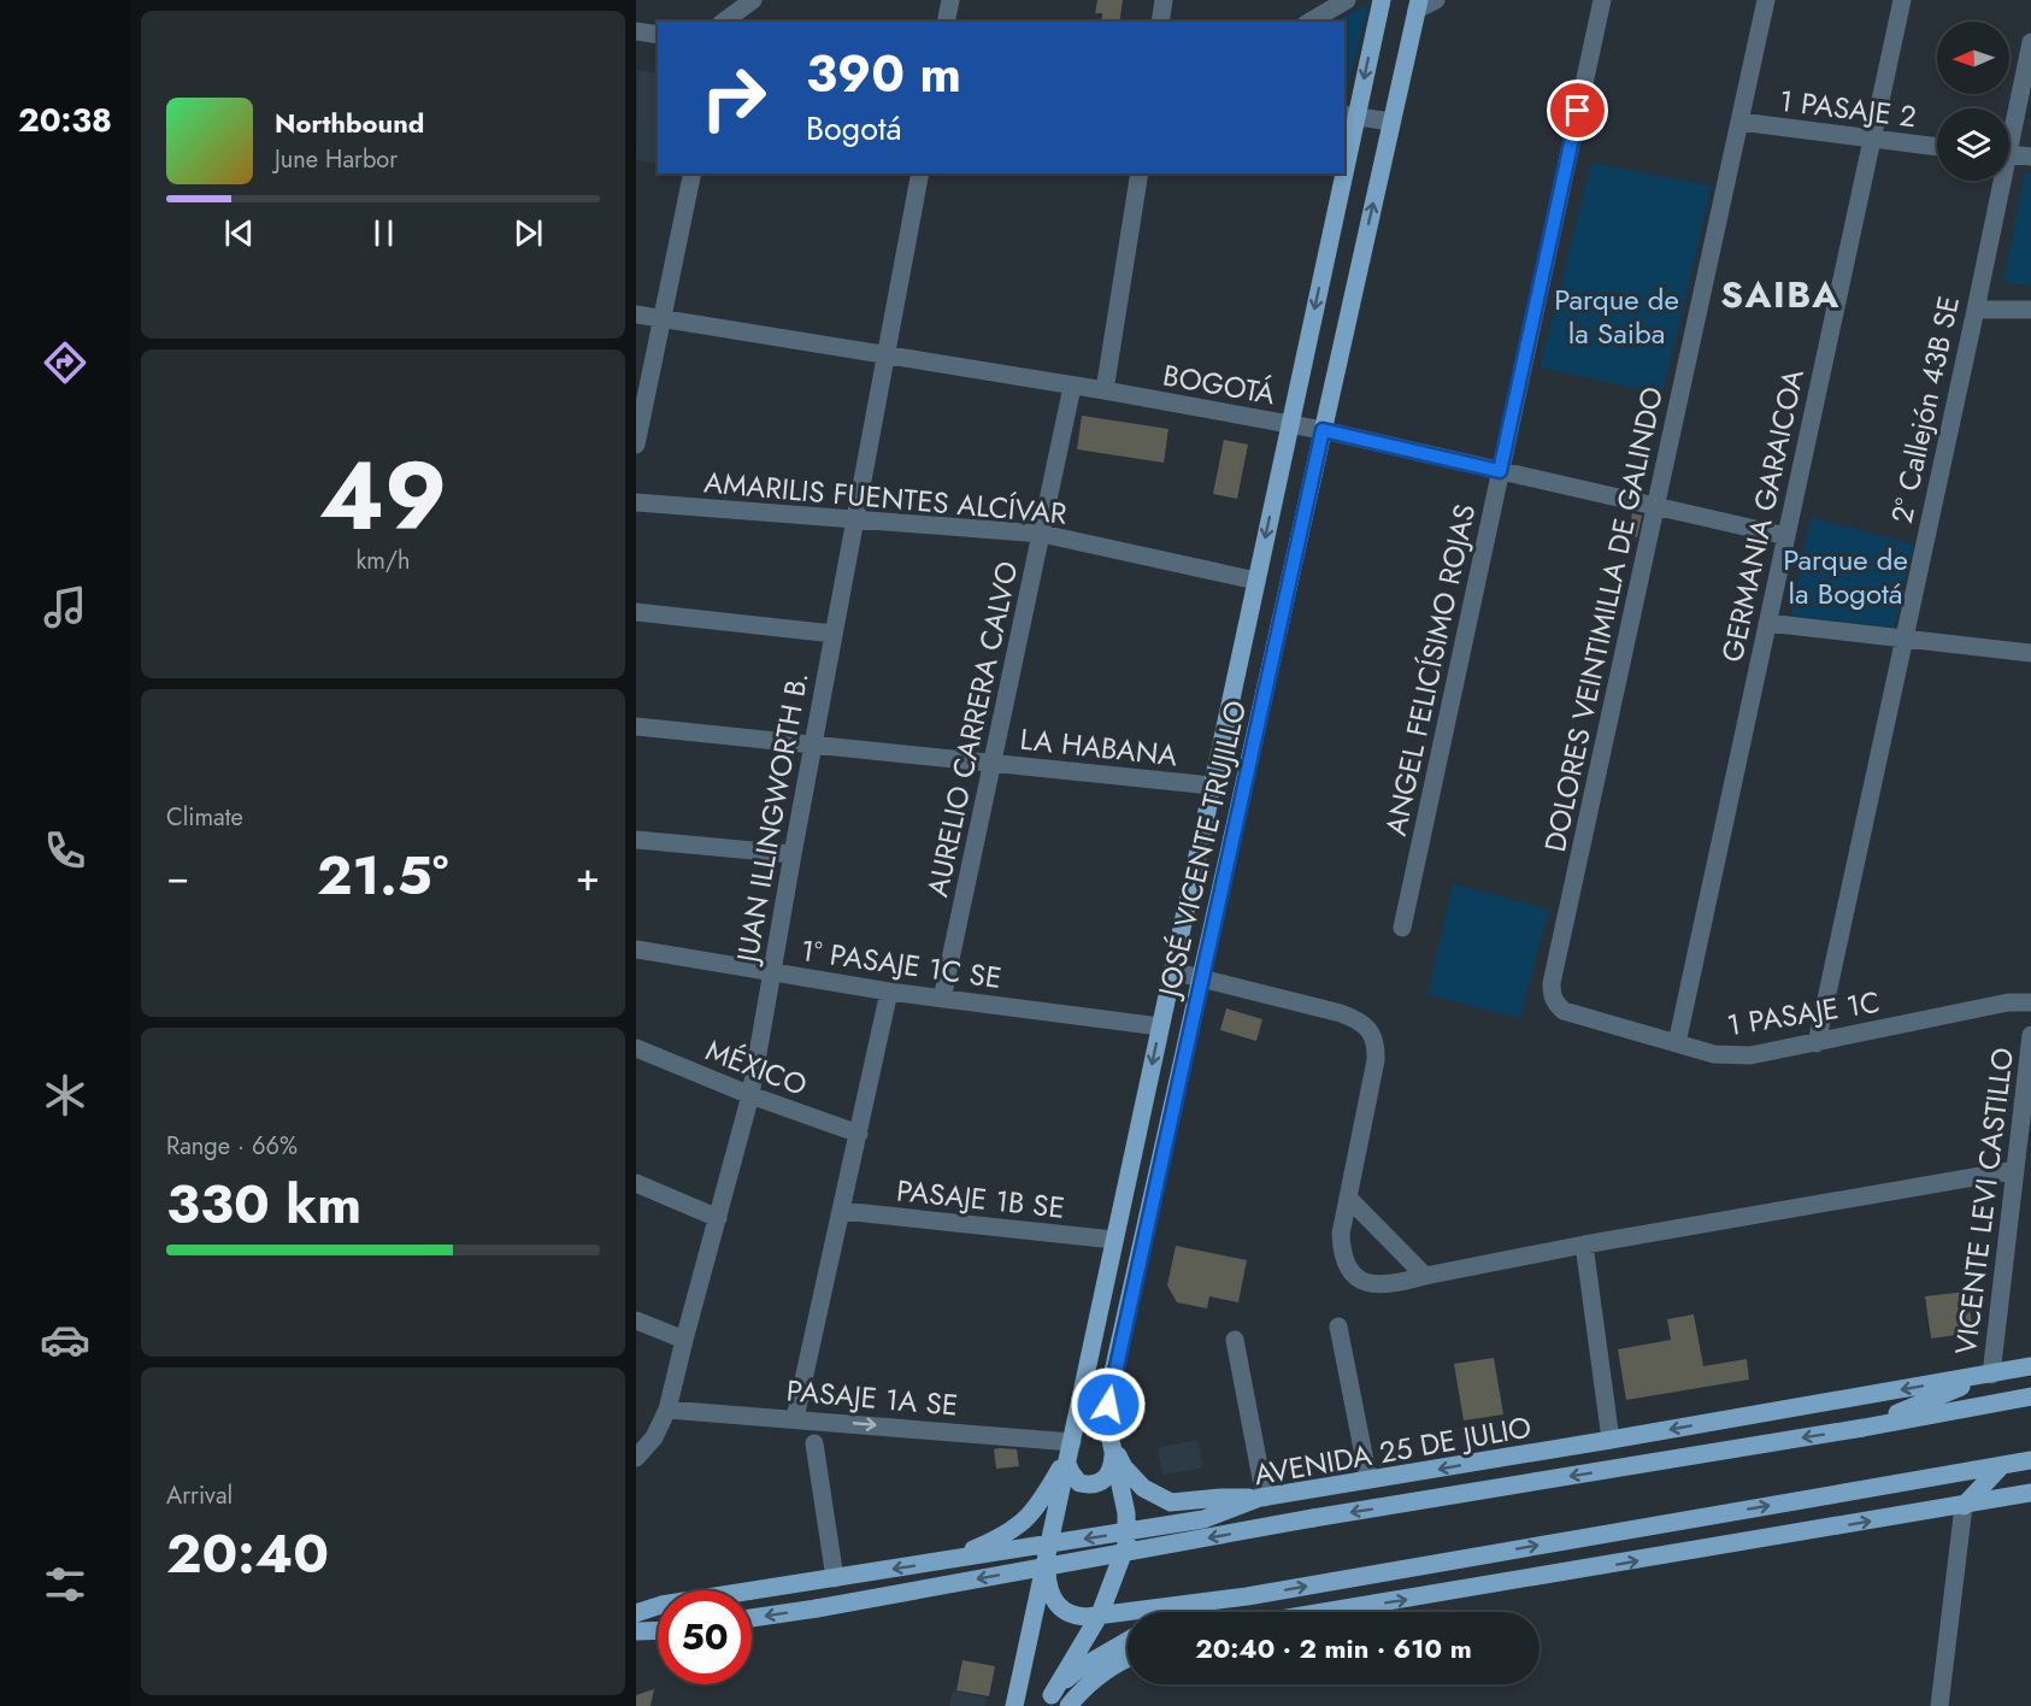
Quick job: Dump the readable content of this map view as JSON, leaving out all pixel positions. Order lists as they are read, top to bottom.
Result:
{
  "streets": {
    "main road": ["JOSÉ VICENTE TRUJILLO", "AVENIDA 25 DE JULIO"],
    "street": [
      "1 PASAJE 2",
      "BOGOTÁ",
      "2º Callejón 43B SE",
      "AMARILIS FUENTES ALCÍVAR",
      "GERMANIA GARAICOA",
      "DOLORES VEINTIMILLA DE GALINDO",
      "ANGEL FELICÍSIMO ROJAS",
      "AURELIO CARRERA CALVO",
      "LA HABANA",
      "JUAN ILLINGWORTH B.",
      "1° PASAJE 1C SE",
      "1 PASAJE 1C",
      "MÉXICO",
      "PASAJE 1B SE",
      "VICENTE LEVI CASTILLO",
      "PASAJE 1A SE"
    ]
  },
  "crossings": [
    ["1 PASAJE 2", "GERMANIA GARAICOA"],
    ["1 PASAJE 2", "DOLORES VEINTIMILLA DE GALINDO"],
    ["BOGOTÁ", "GERMANIA GARAICOA"],
    ["BOGOTÁ", "DOLORES VEINTIMILLA DE GALINDO"],
    ["BOGOTÁ", "ANGEL FELICÍSIMO ROJAS"],
    ["BOGOTÁ", "AURELIO CARRERA CALVO"],
    ["BOGOTÁ", "JUAN ILLINGWORTH B."],
    ["BOGOTÁ", "JOSÉ VICENTE TRUJILLO"],
    ["2º Callejón 43B SE", "1 PASAJE 1C"],
    ["AMARILIS FUENTES ALCÍVAR", "AURELIO CARRERA CALVO"],
    ["AMARILIS FUENTES ALCÍVAR", "JUAN ILLINGWORTH B."],
    ["AMARILIS FUENTES ALCÍVAR", "JOSÉ VICENTE TRUJILLO"],
    ["GERMANIA GARAICOA", "1 PASAJE 1C"],
    ["DOLORES VEINTIMILLA DE GALINDO", "1 PASAJE 1C"],
    ["AURELIO CARRERA CALVO", "LA HABANA"],
    ["AURELIO CARRERA CALVO", "1° PASAJE 1C SE"],
    ["LA HABANA", "JUAN ILLINGWORTH B."],
    ["LA HABANA", "JOSÉ VICENTE TRUJILLO"],
    ["JUAN ILLINGWORTH B.", "1° PASAJE 1C SE"],
    ["JUAN ILLINGWORTH B.", "MÉXICO"],
    ["JUAN ILLINGWORTH B.", "PASAJE 1A SE"],
    ["JOSÉ VICENTE TRUJILLO", "1° PASAJE 1C SE"],
    ["JOSÉ VICENTE TRUJILLO", "PASAJE 1B SE"],
    ["JOSÉ VICENTE TRUJILLO", "PASAJE 1A SE"],
    ["JOSÉ VICENTE TRUJILLO", "AVENIDA 25 DE JULIO"],
    ["VICENTE LEVI CASTILLO", "AVENIDA 25 DE JULIO"]
  ],
  "one_way": ["PASAJE 1A SE"],
  "districts": ["SAIBA"],
  "parks": ["Parque de la Saiba", "Parque de la Bogotá"],
  "north": "left",
  "page": {
    "tabs": "20:38",
    "turn": ["390 m", "Bogotá"],
    "song": ["Northbound", "June Harbor"],
    "tile": [
      ["49", "km/h"],
      "Climate",
      ["Range · 66%", "330 km"],
      ["Arrival", "20:40"]
    ],
    "heat": ["−", "21.5°", "+"],
    "limit": "50",
    "trip": "20:40 · 2 min · 610 m"
  }
}
